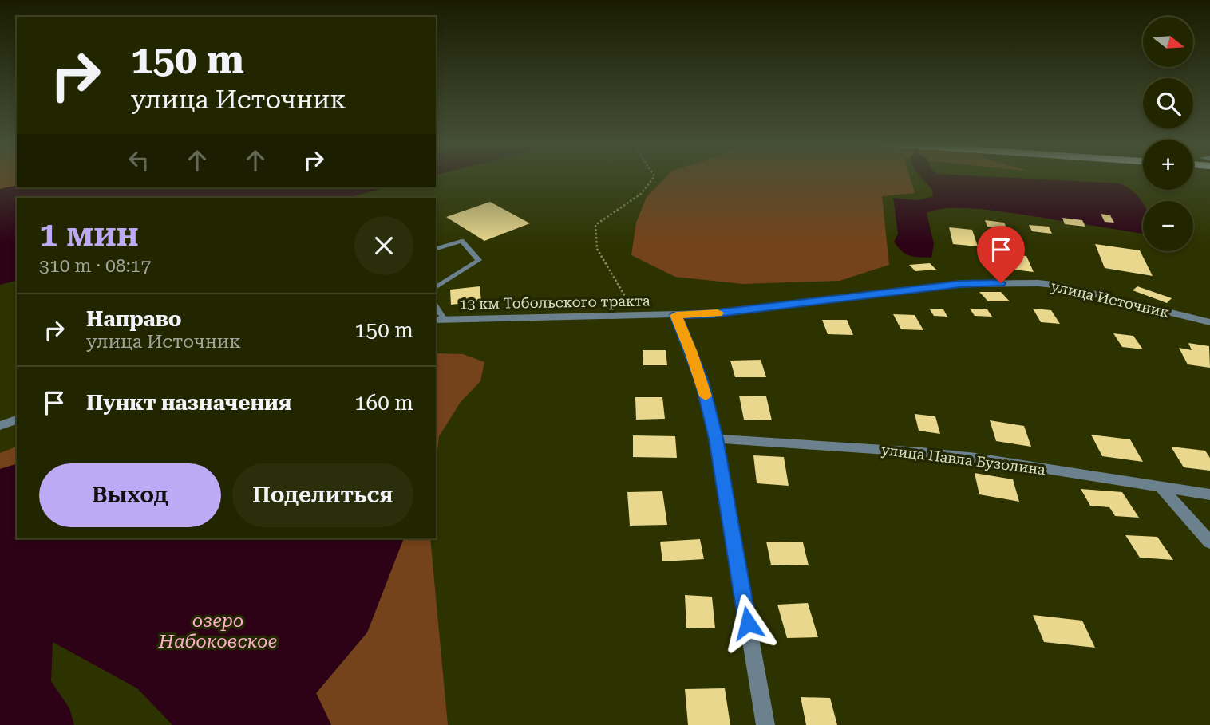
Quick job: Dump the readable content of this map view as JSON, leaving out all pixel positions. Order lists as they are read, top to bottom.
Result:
{
  "streets": {
    "street": ["улица Источник", "13 км Тобольского тракта", "улица Павла Бузолина"]
  },
  "crossings": [
    ["улица Источник", "13 км Тобольского тракта"]
  ],
  "water": ["озеро Набоковское"],
  "north": "right",
  "page": {
    "map_buttons": ["+", "−"],
    "turn": ["150 m", "улица Источник"],
    "heading": ["1 мин", "310 m · 08:17"],
    "list": [
      {
        "name": "Направо",
        "note": "улица Источник",
        "value": "150 m"
      },
      {
        "name": "Пункт назначения",
        "value": "160 m"
      }
    ],
    "buttons": ["Выход", "Поделиться"]
  }
}
